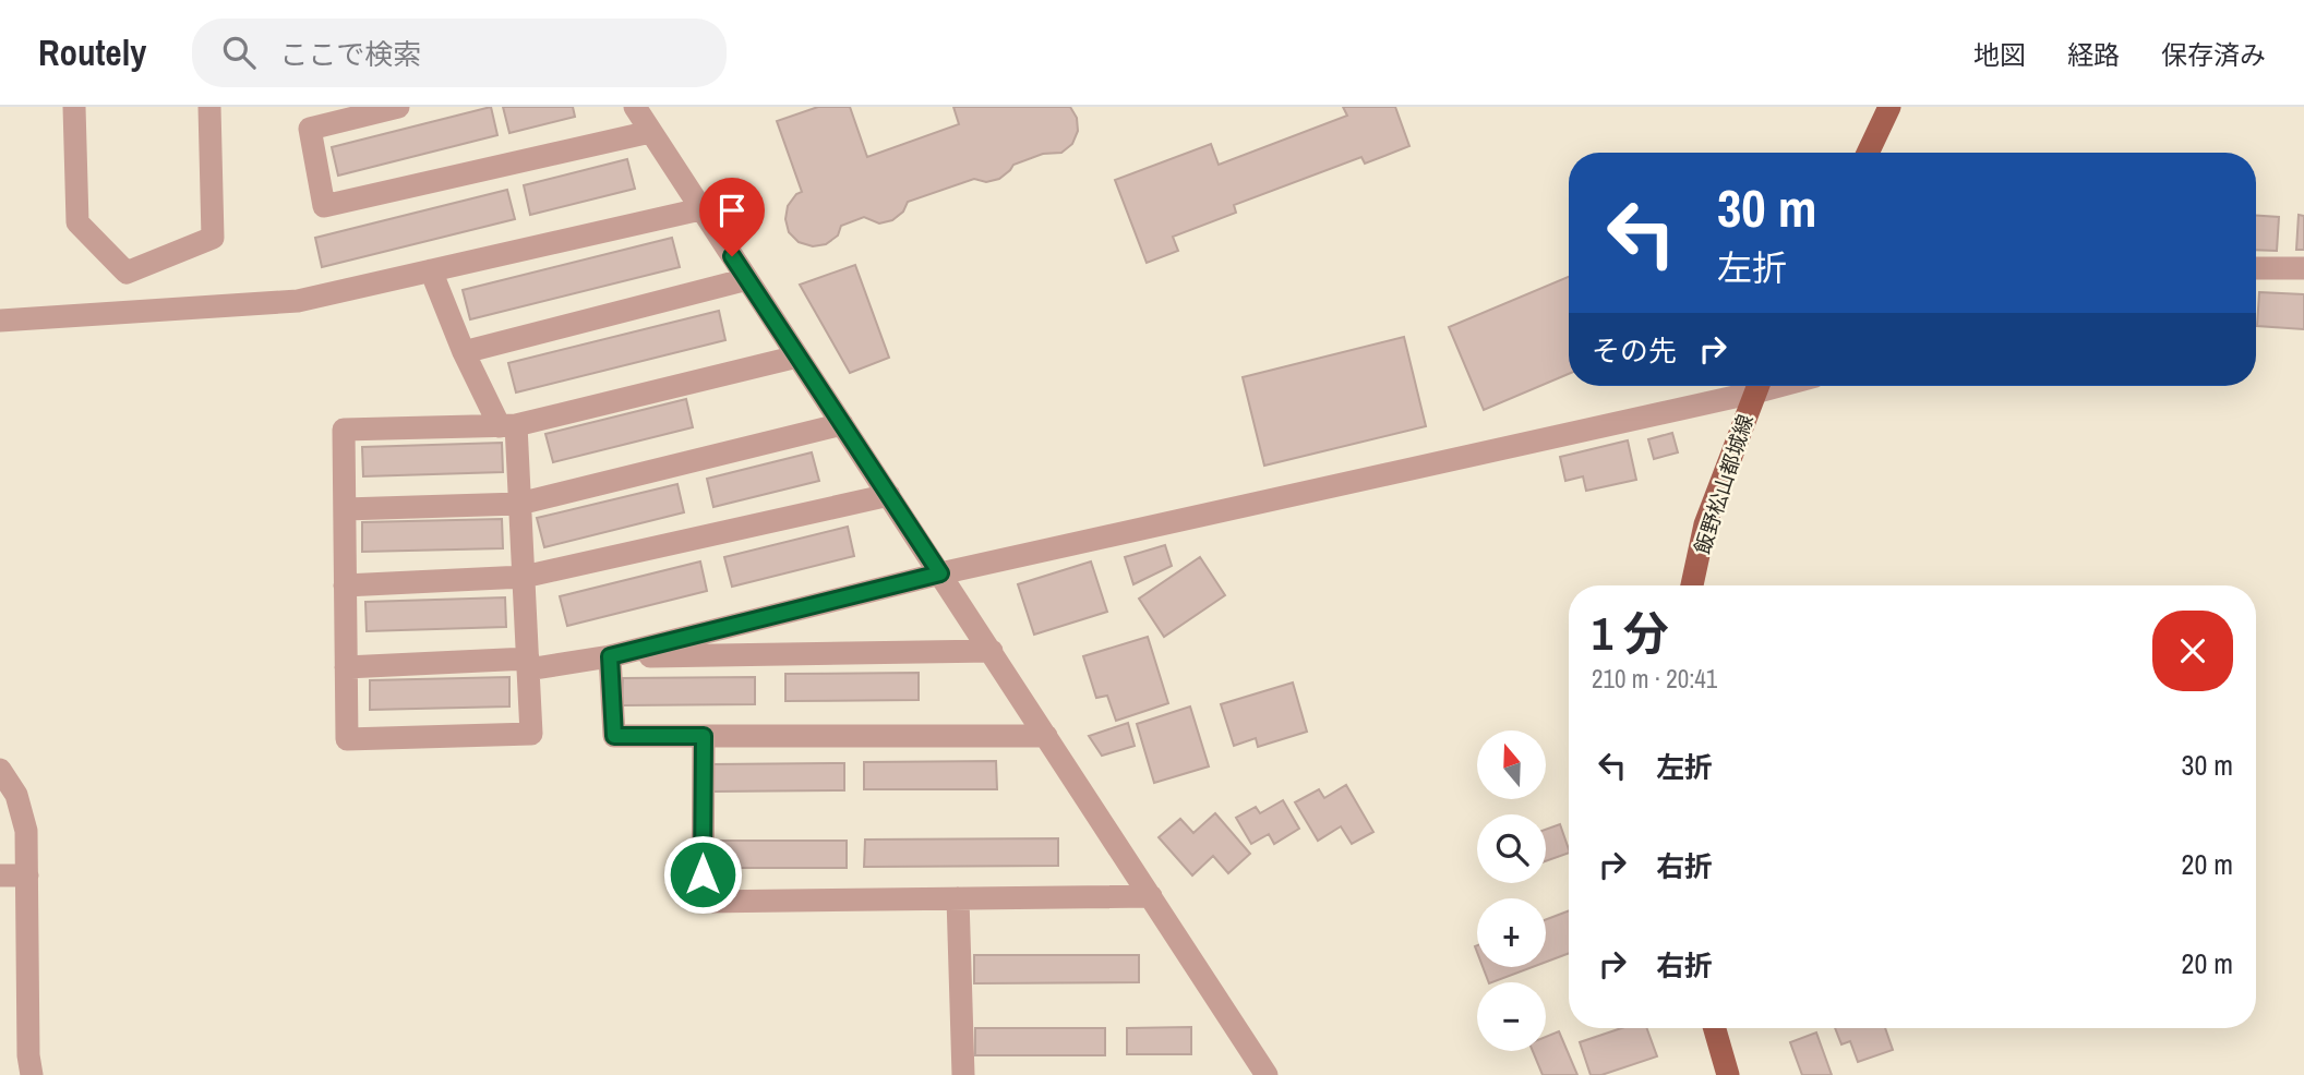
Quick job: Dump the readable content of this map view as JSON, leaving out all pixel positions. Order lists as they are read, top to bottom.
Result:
{
  "streets": {
    "main road": ["飯野松山都城線"]
  },
  "north": "top",
  "page": {
    "header": "Routely",
    "search": "ここで検索",
    "nav": ["地図", "経路", "保存済み"],
    "turn": ["30 m", "左折"],
    "then": "その先",
    "heading": ["1 分", "210 m · 20:41"],
    "list": [
      {
        "name": "左折",
        "value": "30 m"
      },
      {
        "name": "右折",
        "value": "20 m"
      },
      {
        "name": "右折",
        "value": "20 m"
      }
    ],
    "map_buttons": ["+", "−"]
  }
}
